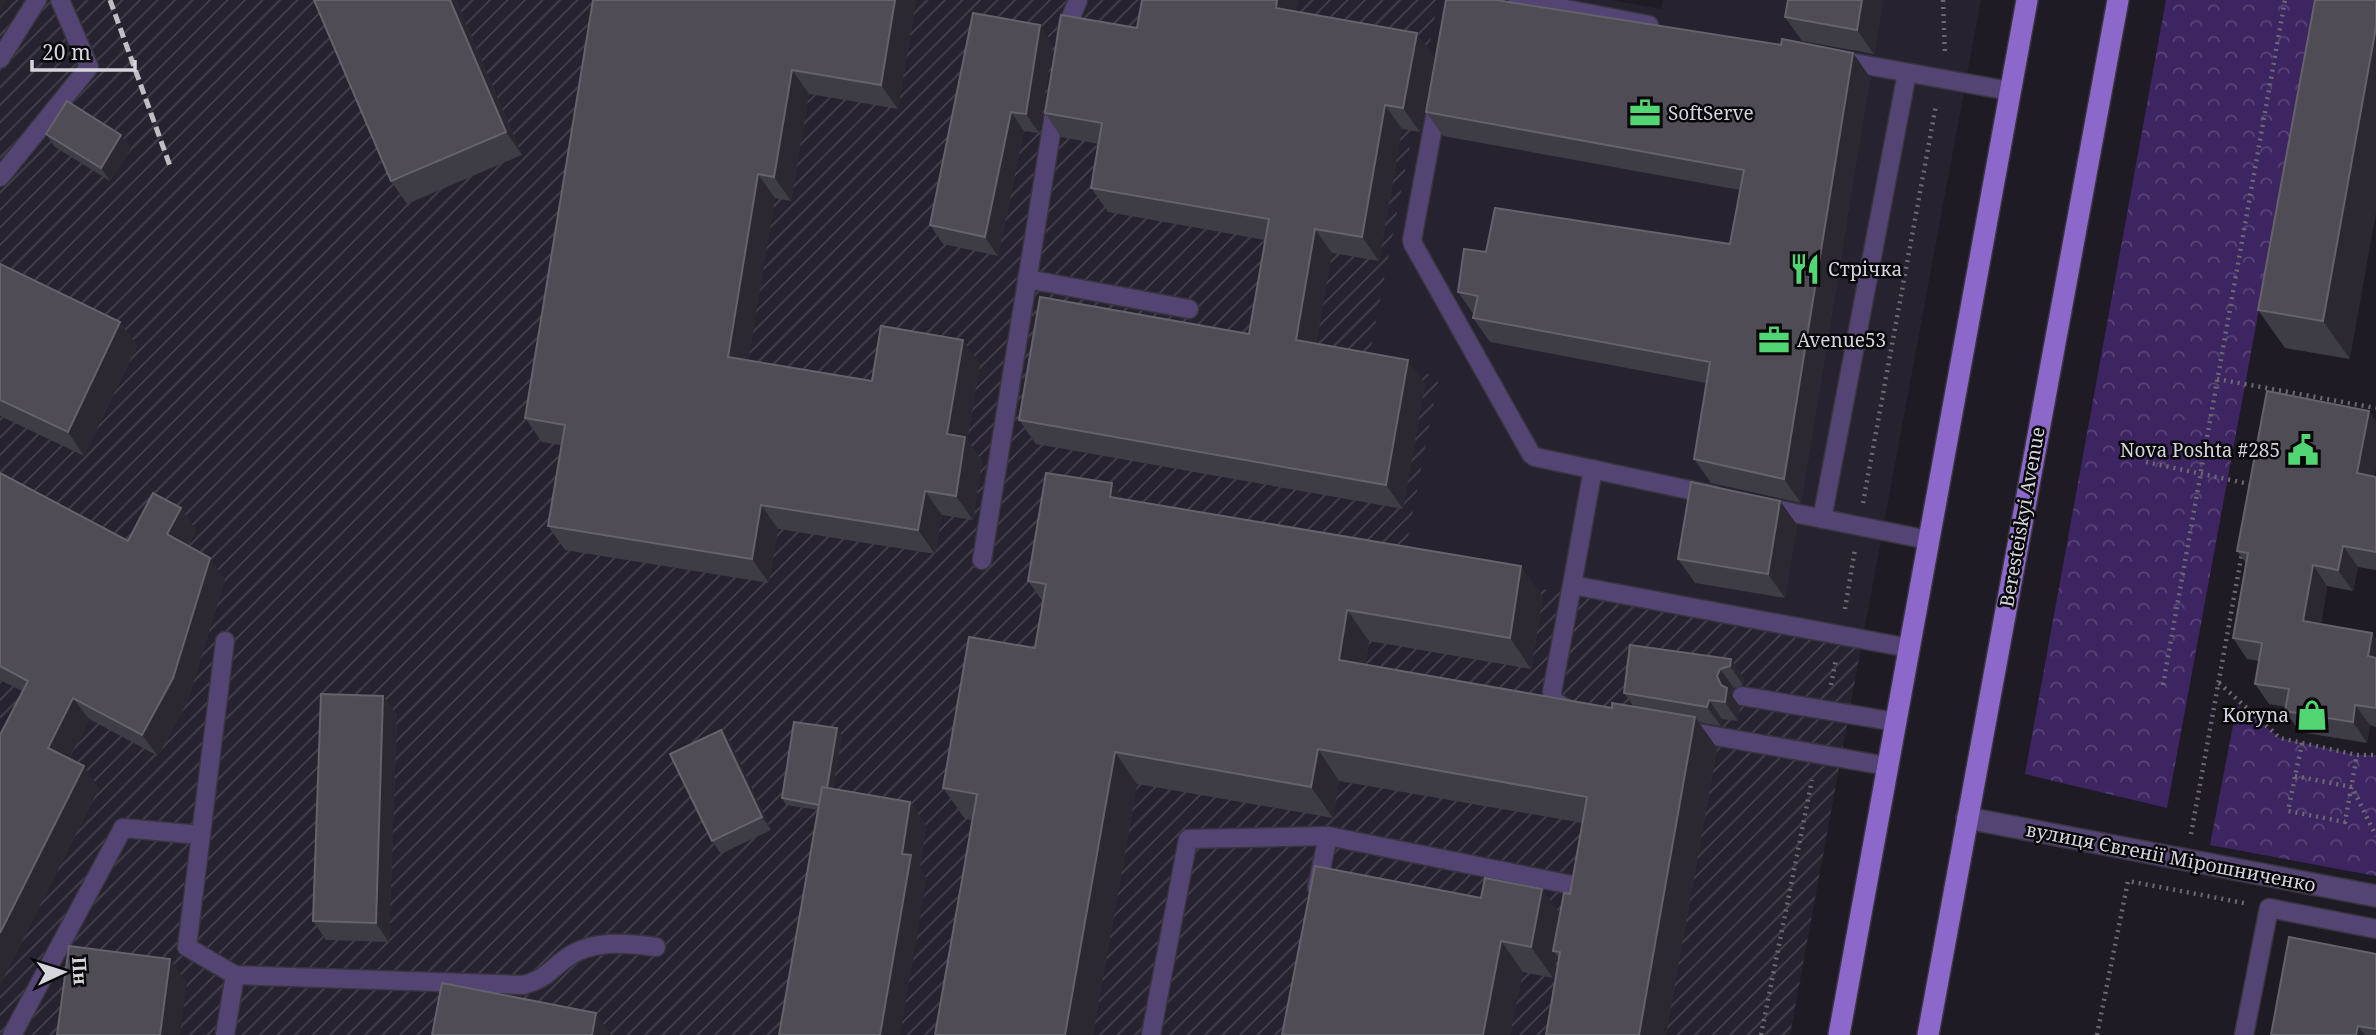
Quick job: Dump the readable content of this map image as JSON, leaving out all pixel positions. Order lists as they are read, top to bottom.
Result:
{
  "streets": {
    "main road": ["Beresteiskyi Avenue"],
    "street": ["вулиця Євгенії Мірошниченко"]
  },
  "crossings": [
    ["Beresteiskyi Avenue", "вулиця Євгенії Мірошниченко"]
  ],
  "places": {
    "office": ["SoftServe", "Avenue53"],
    "restaurant": ["Стрічка"],
    "public building": ["Nova Poshta #285"],
    "shop": ["Koryna"]
  },
  "scale_bar": "20 m",
  "north": "right"
}
